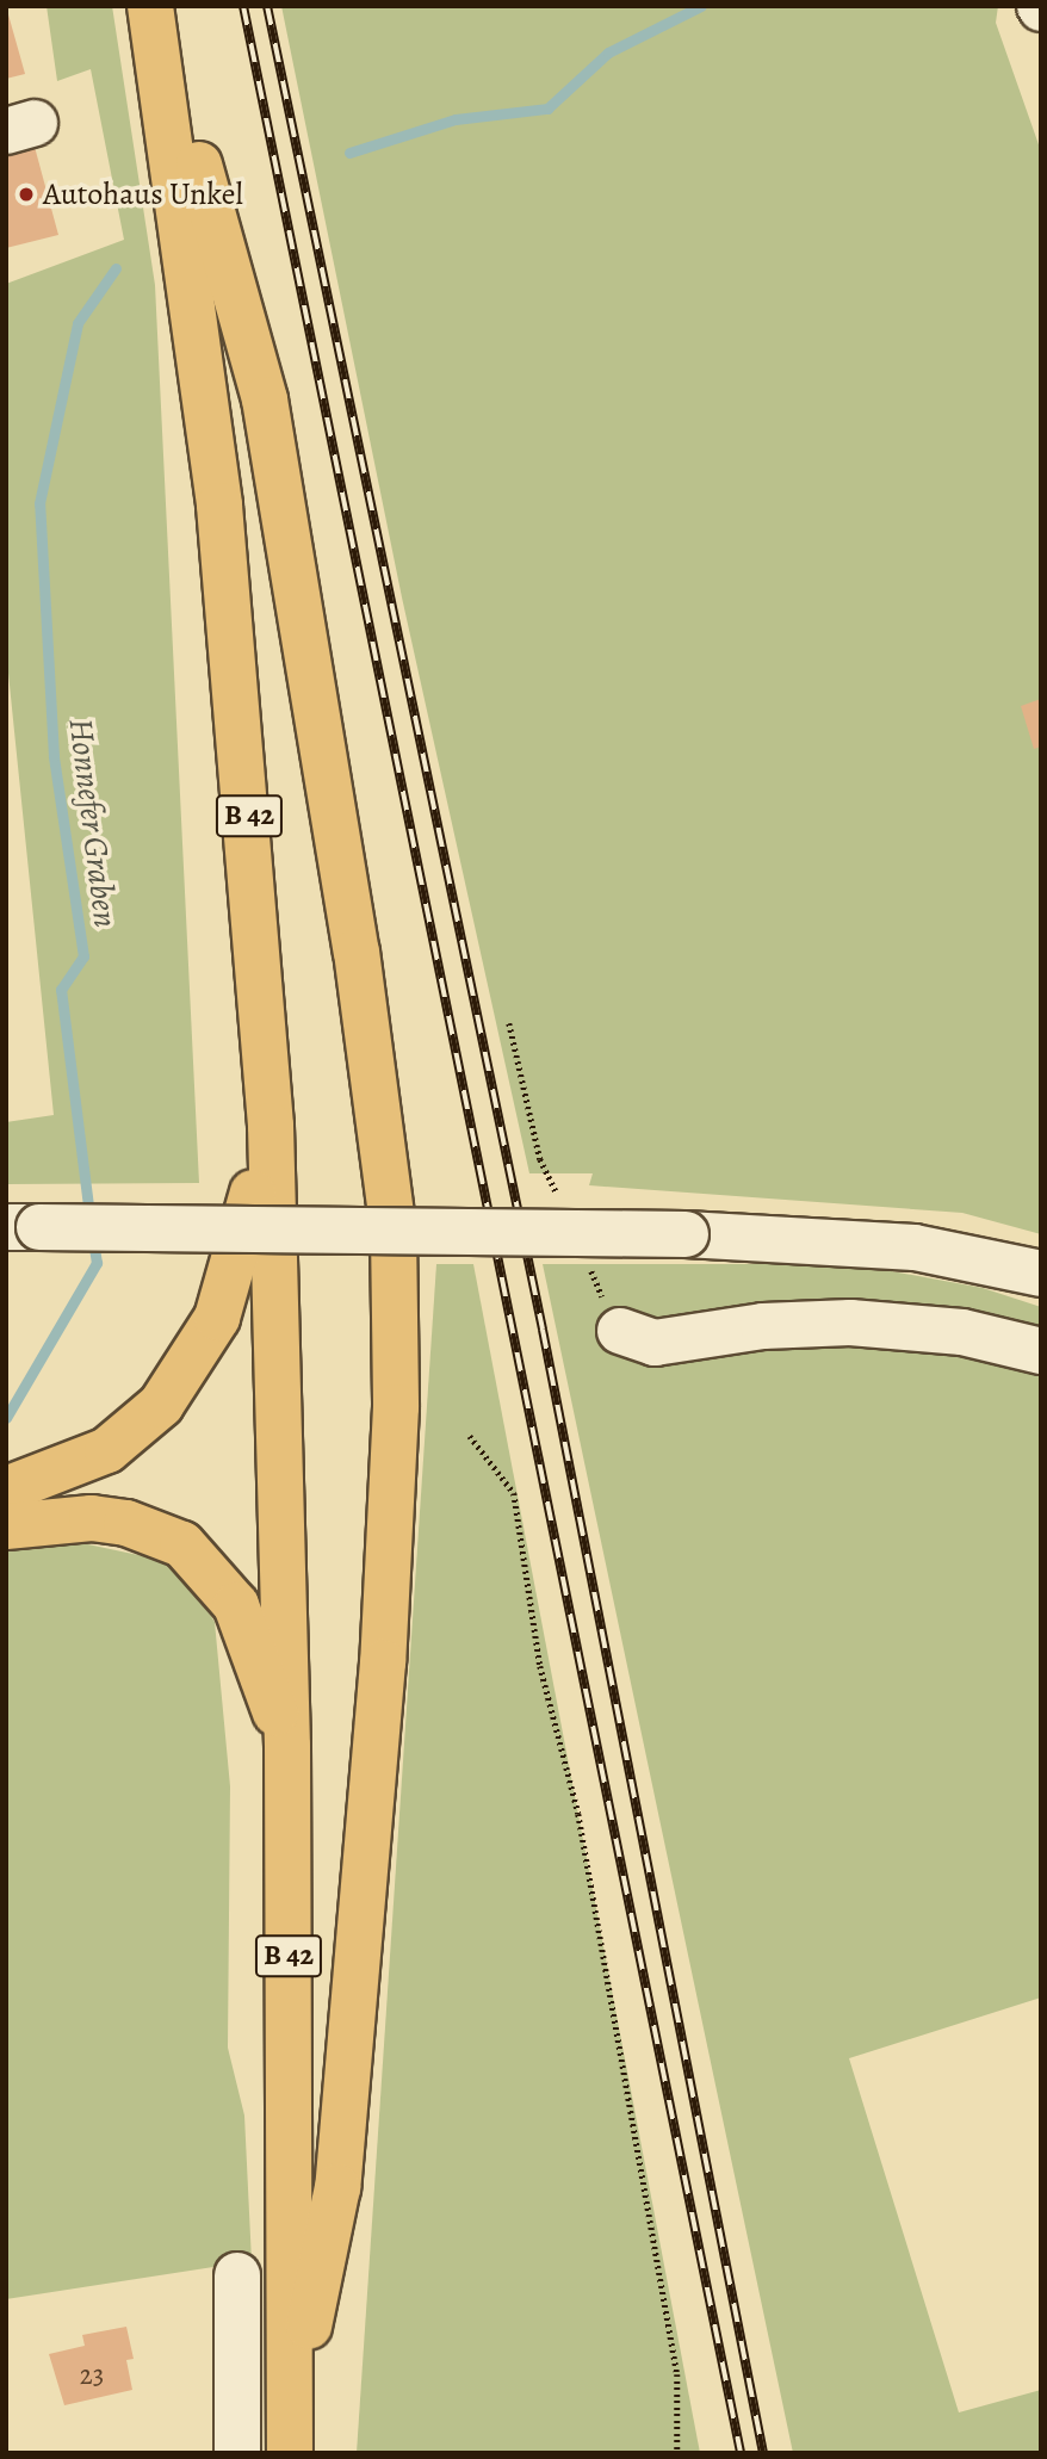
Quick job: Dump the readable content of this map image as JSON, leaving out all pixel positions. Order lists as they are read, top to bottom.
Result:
{
  "streets": {
    "main road": ["B 42"]
  },
  "water": ["Honnefer Graben"],
  "places": ["Autohaus Unkel"],
  "house_numbers": ["23"]
}
